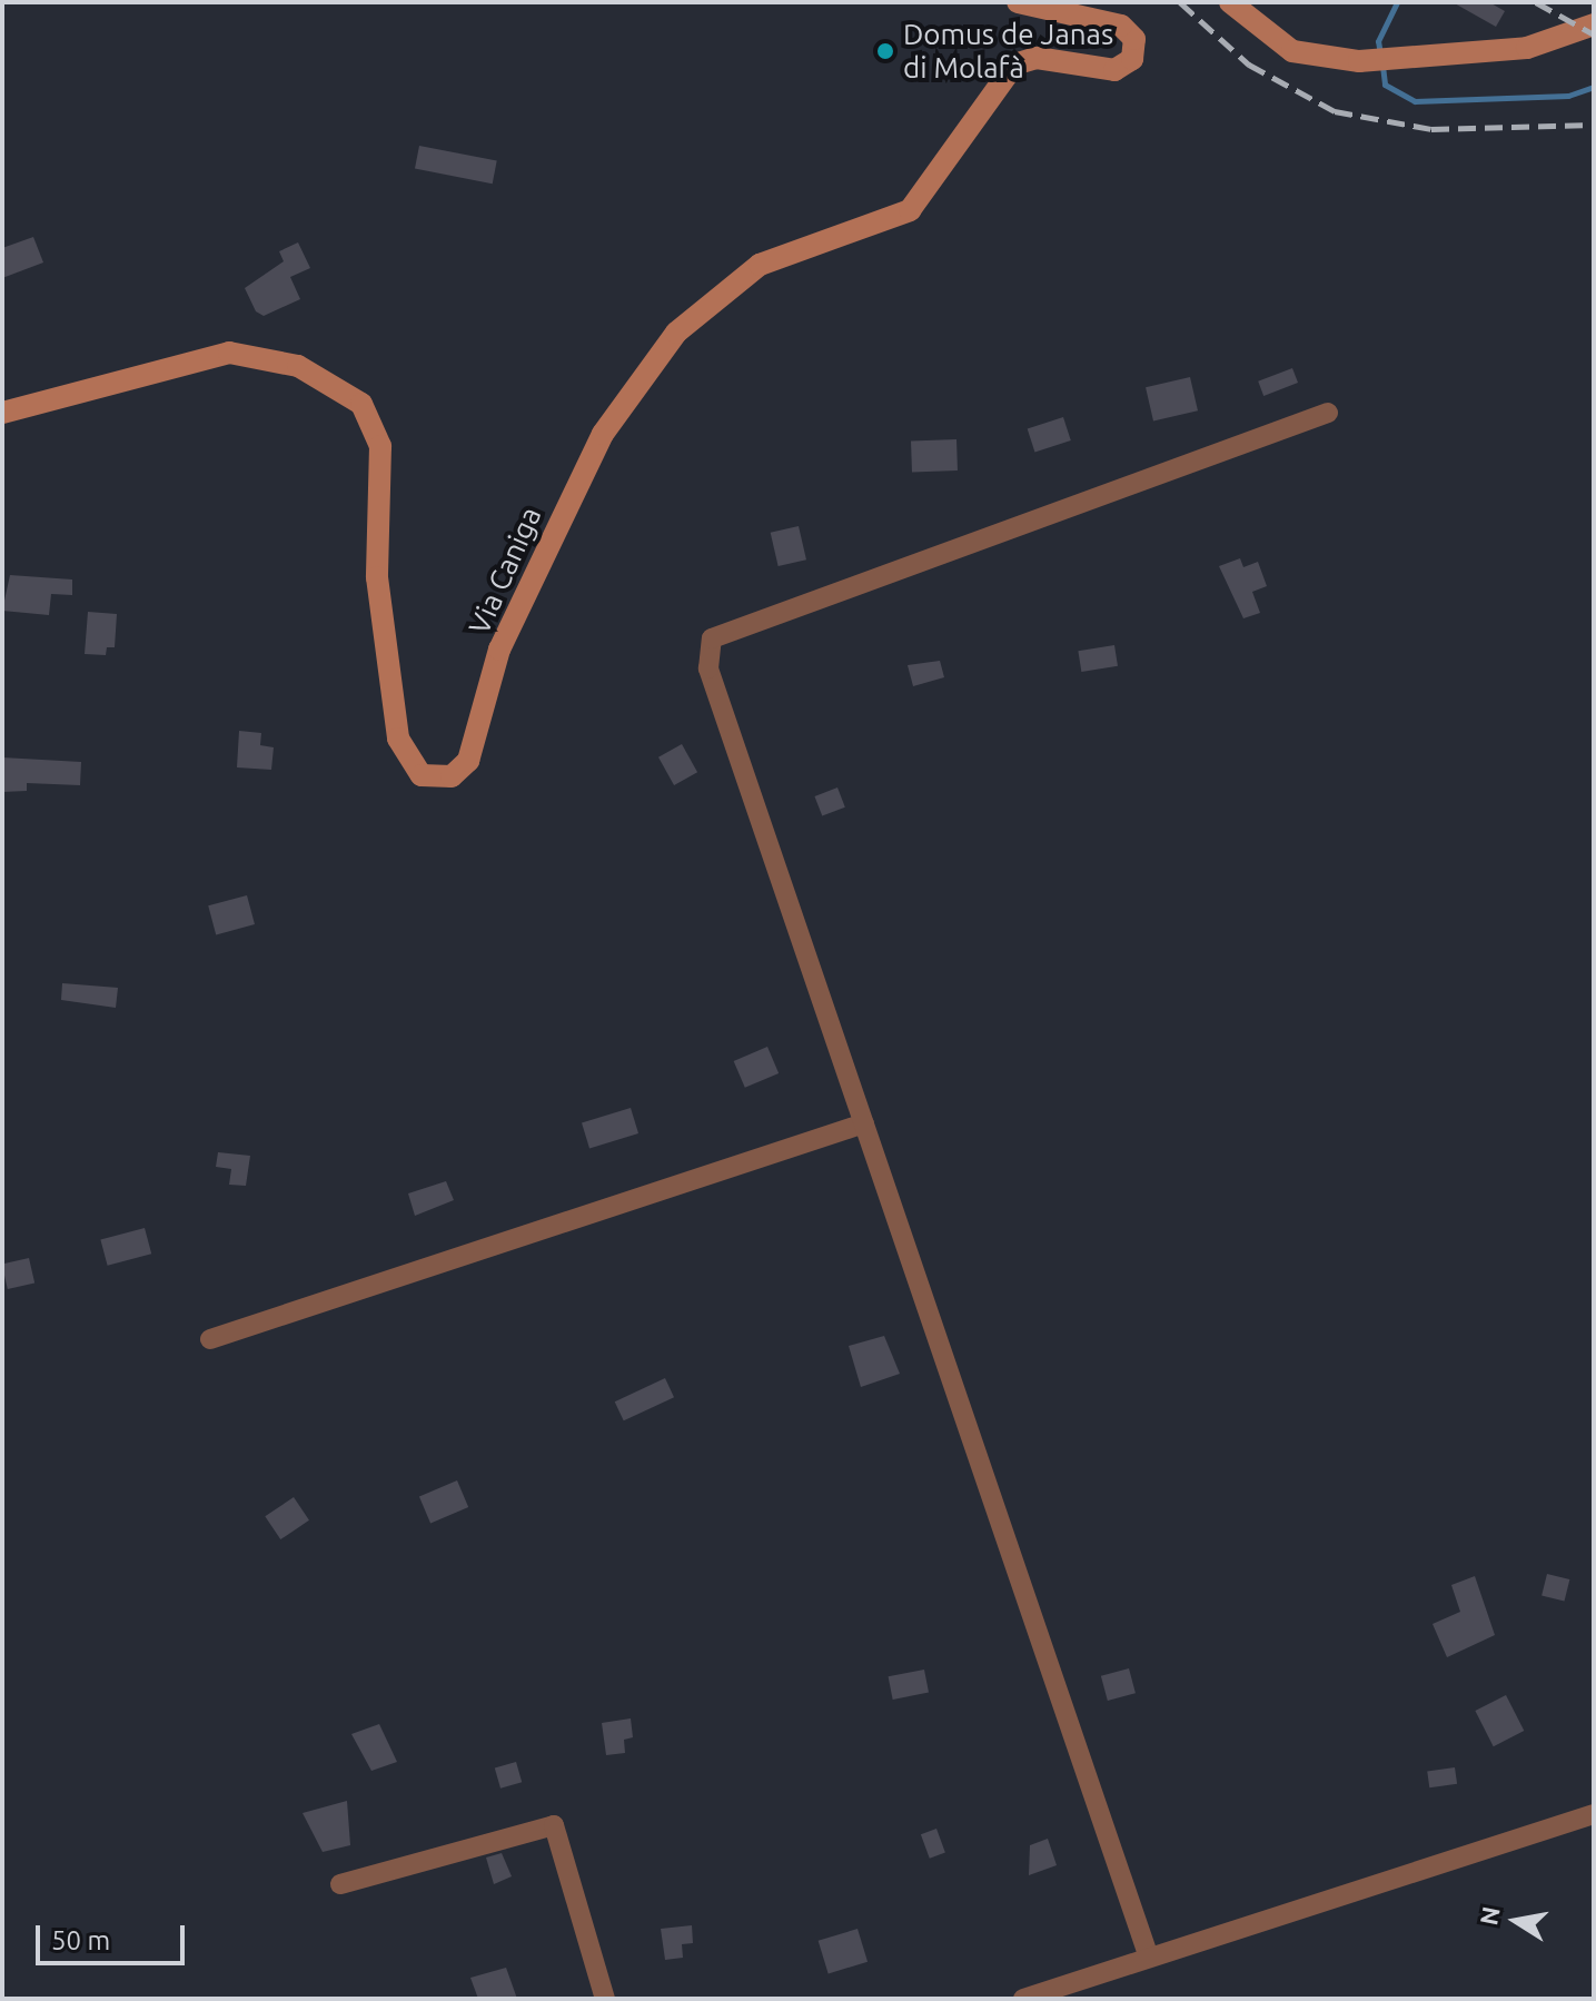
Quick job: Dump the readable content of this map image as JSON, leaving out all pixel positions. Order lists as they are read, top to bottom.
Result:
{
  "streets": {
    "street": ["Via Caniga"]
  },
  "places": ["Domus de Janas di Molafà"],
  "scale_bar": "50 m",
  "north": "left"
}
